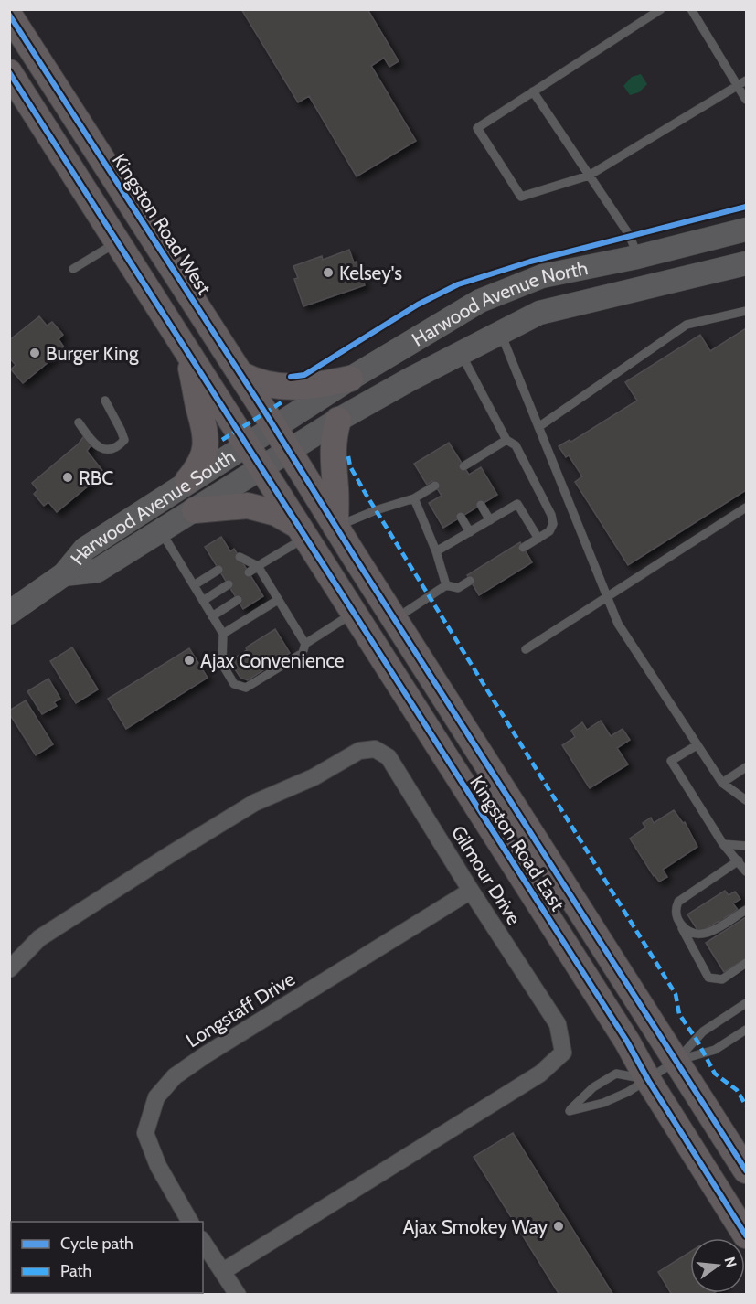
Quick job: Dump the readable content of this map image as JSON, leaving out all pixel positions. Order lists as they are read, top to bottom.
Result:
{
  "streets": {
    "main road": [
      "Kingston Road West",
      "Harwood Avenue North",
      "Harwood Avenue South",
      "Kingston Road East"
    ],
    "street": ["Gilmour Drive", "Longstaff Drive"]
  },
  "crossings": [
    ["Kingston Road West", "Harwood Avenue North"],
    ["Kingston Road West", "Harwood Avenue South"],
    ["Kingston Road West", "Kingston Road East"],
    ["Harwood Avenue North", "Harwood Avenue South"],
    ["Harwood Avenue North", "Kingston Road East"],
    ["Harwood Avenue South", "Kingston Road East"],
    ["Gilmour Drive", "Longstaff Drive"]
  ],
  "places": [
    "Kelsey's",
    "Burger King",
    "RBC",
    "Ajax Convenience",
    "Ajax Smokey Way"
  ],
  "legend": ["Cycle path", "Path"],
  "north": "right"
}
